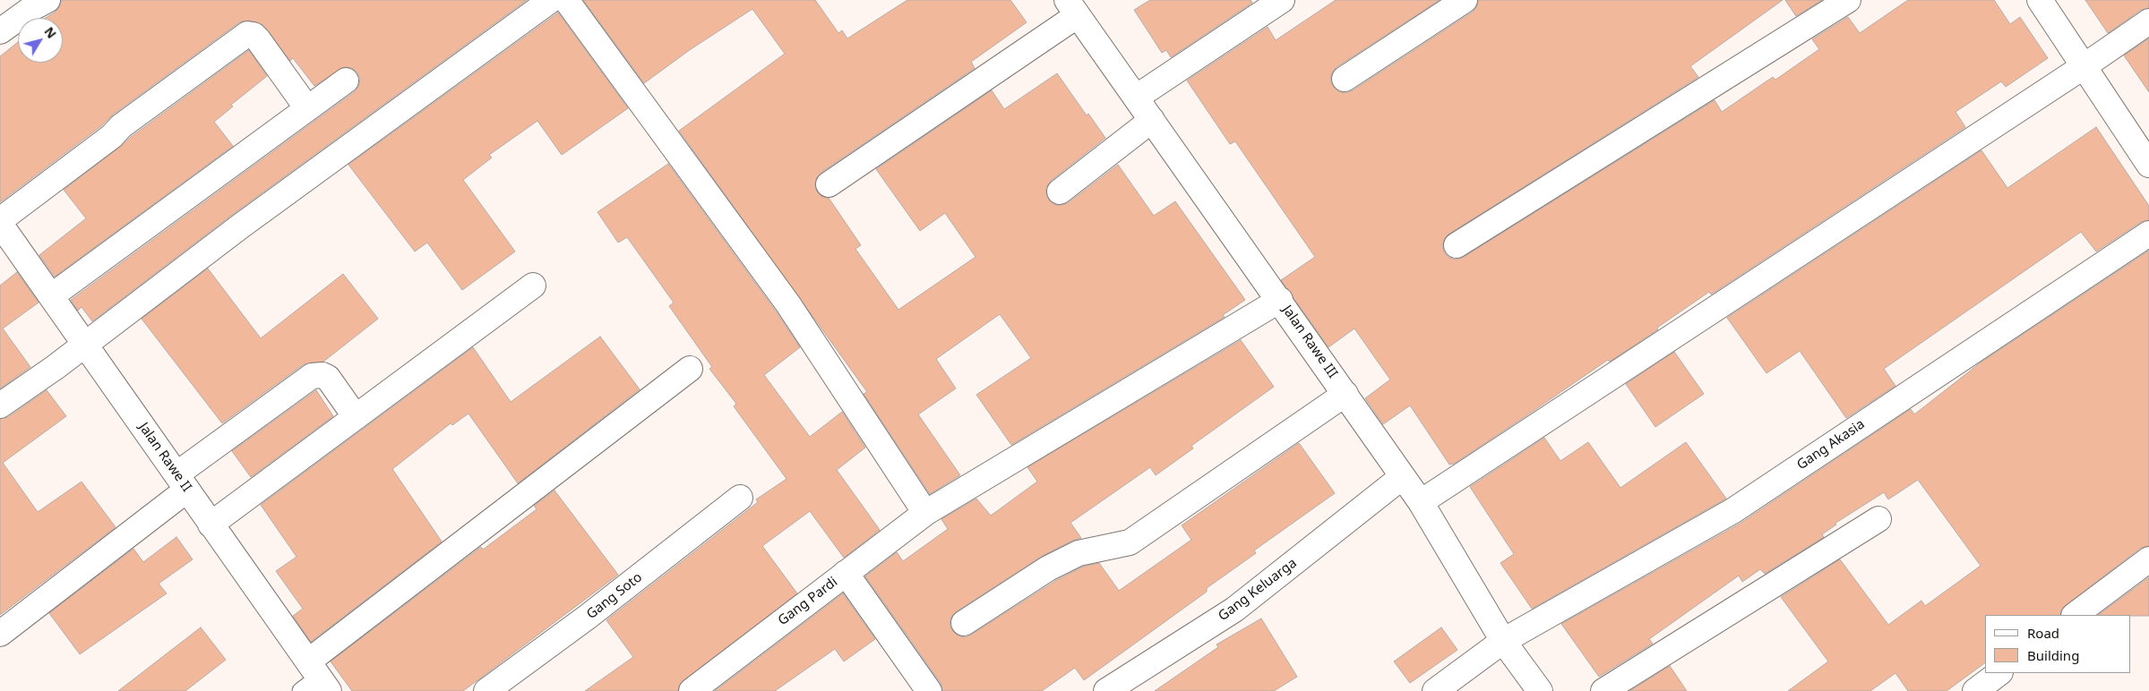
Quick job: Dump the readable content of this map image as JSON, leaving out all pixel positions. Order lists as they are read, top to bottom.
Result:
{
  "streets": {
    "street": [
      "Jalan Rawe III",
      "Gang Akasia",
      "Jalan Rawe II",
      "Gang Keluarga",
      "Gang Soto",
      "Gang Pardi"
    ]
  },
  "crossings": [
    ["Jalan Rawe III", "Gang Akasia"],
    ["Jalan Rawe III", "Gang Keluarga"],
    ["Jalan Rawe III", "Gang Pardi"]
  ],
  "legend": ["Road", "Building"],
  "north": "top right"
}
